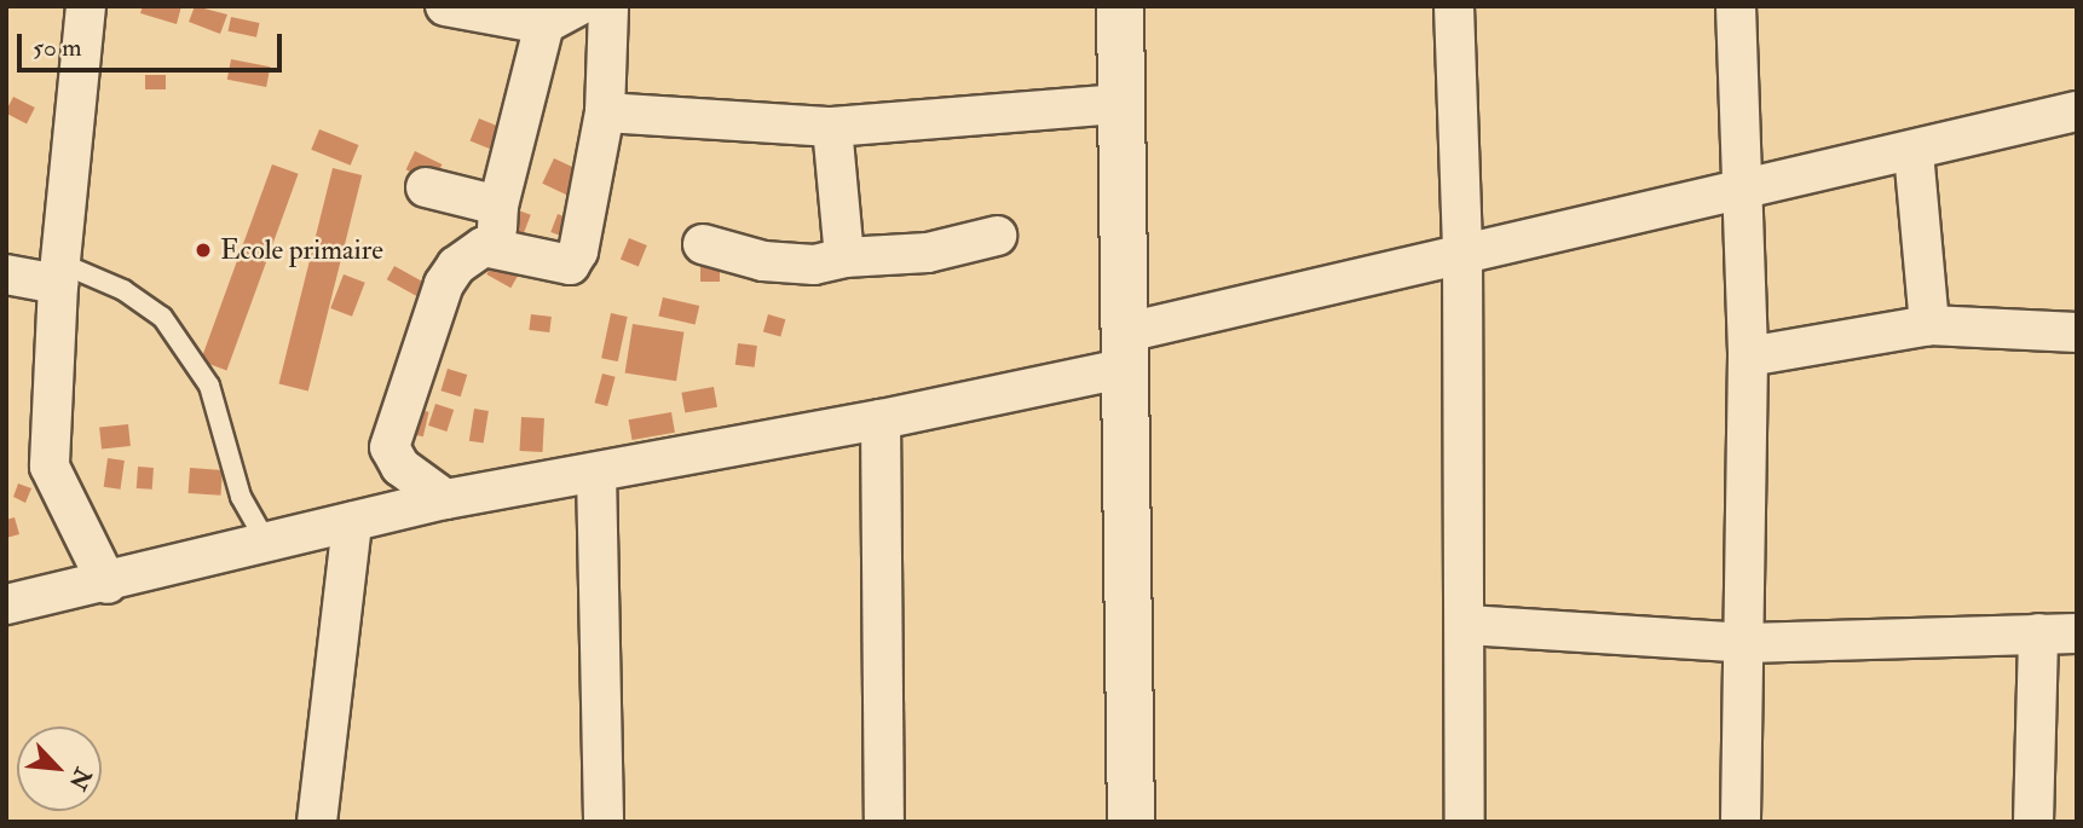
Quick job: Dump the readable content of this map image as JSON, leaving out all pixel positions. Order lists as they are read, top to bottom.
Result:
{
  "places": ["Ecole primaire"],
  "scale_bar": "50 m",
  "north": "bottom right"
}
